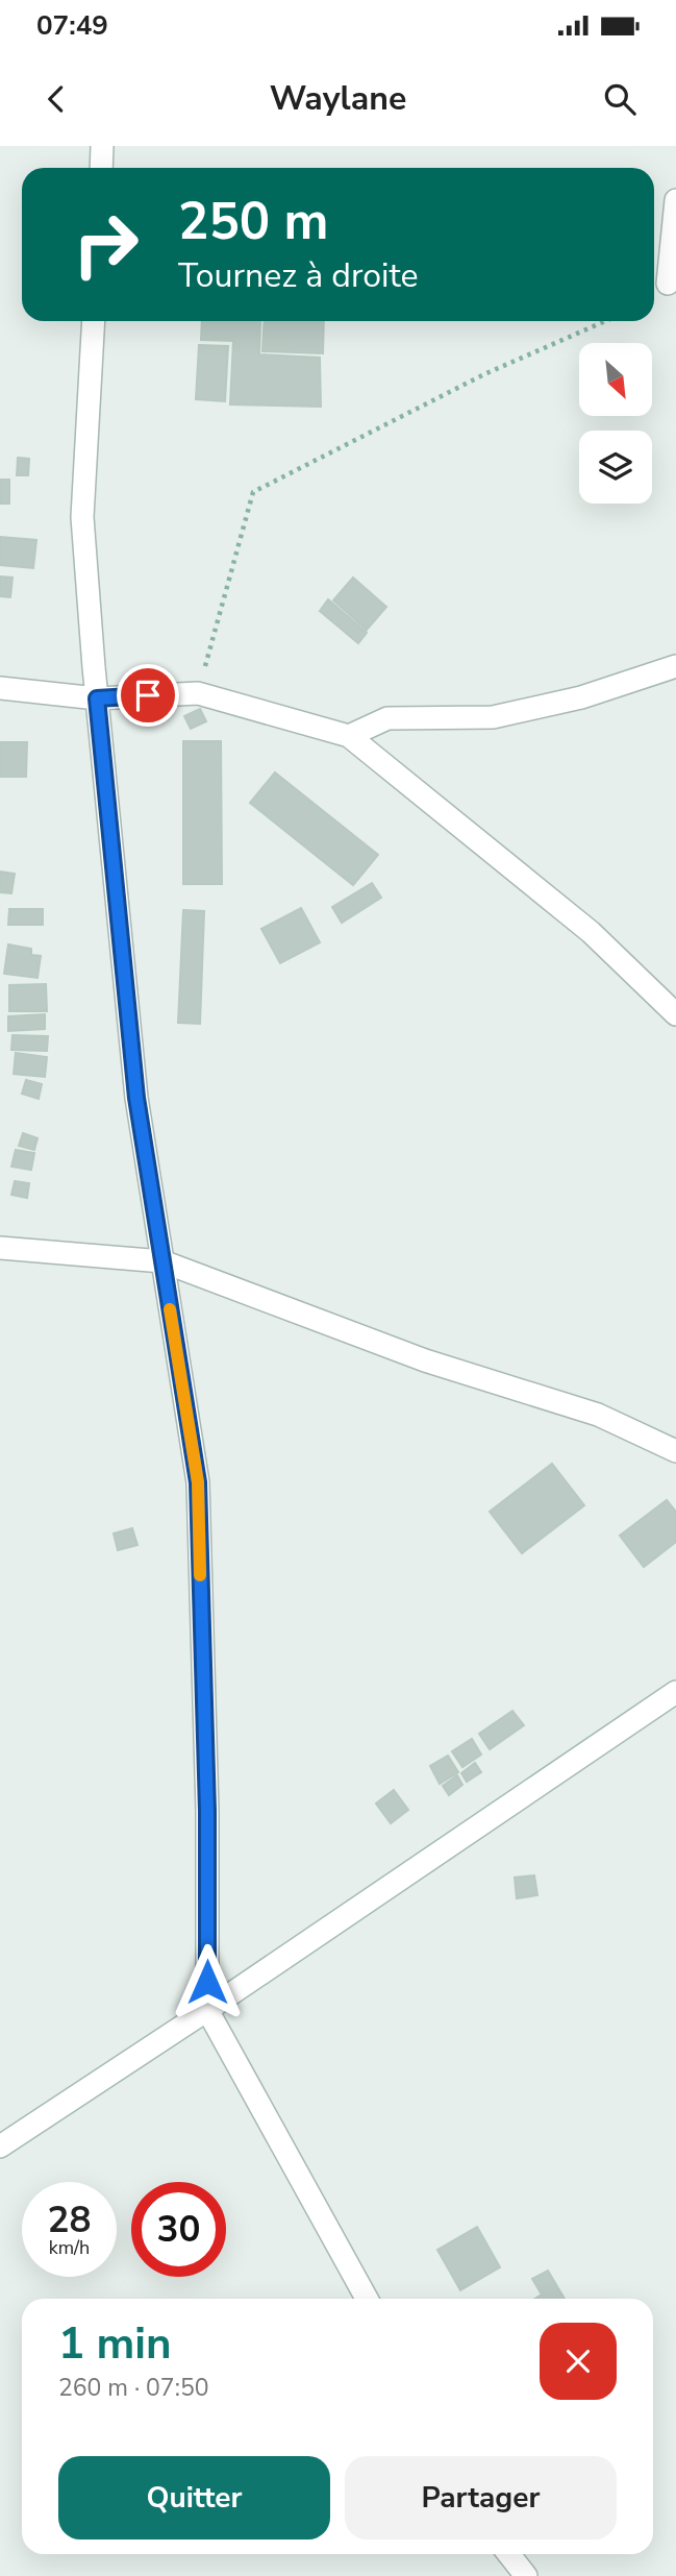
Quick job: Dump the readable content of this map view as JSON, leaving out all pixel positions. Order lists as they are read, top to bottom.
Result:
{
  "north": "bottom right",
  "page": {
    "status": "07:49",
    "header": "Waylane",
    "turn": ["250 m", "Tournez à droite"],
    "speed": "28 km/h",
    "limit": "30",
    "heading": ["1 min", "260 m · 07:50"],
    "buttons": ["Quitter", "Partager"]
  }
}
